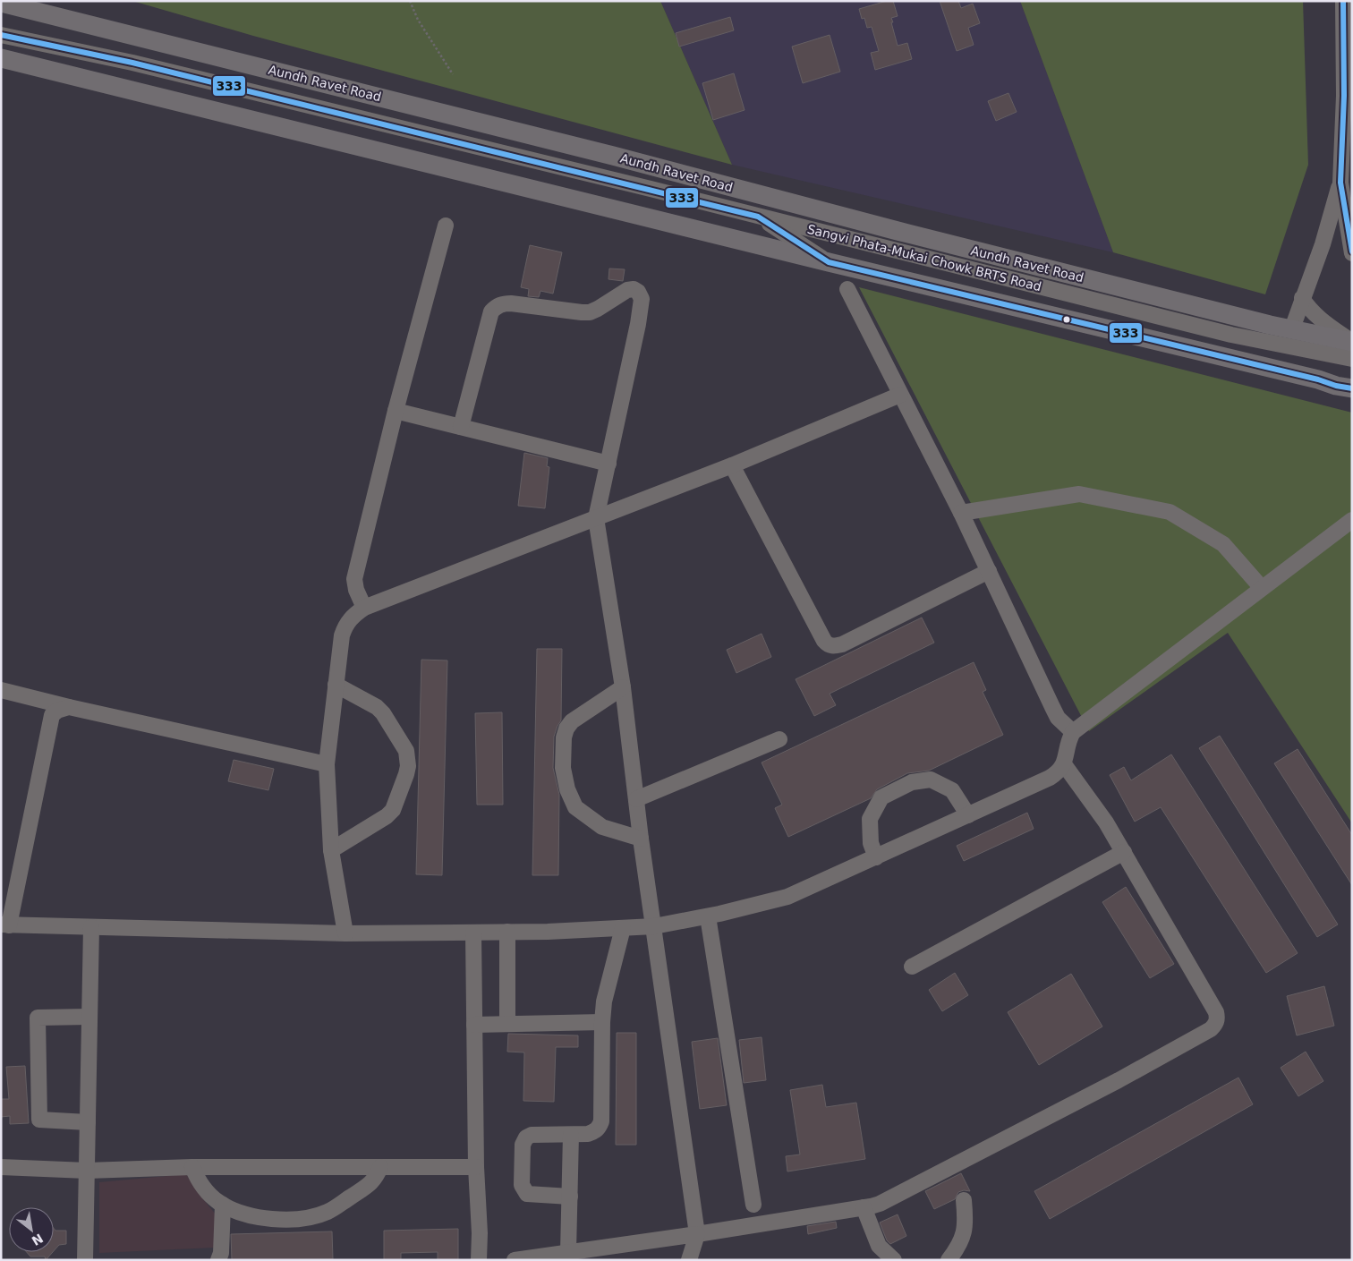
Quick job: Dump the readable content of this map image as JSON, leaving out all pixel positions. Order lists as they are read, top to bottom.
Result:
{
  "streets": {
    "main road": ["Aundh Ravet Road"],
    "street": ["Sangvi Phata-Mukai Chowk BRTS Road"]
  },
  "lines": ["transit line 333"],
  "north": "bottom right"
}
